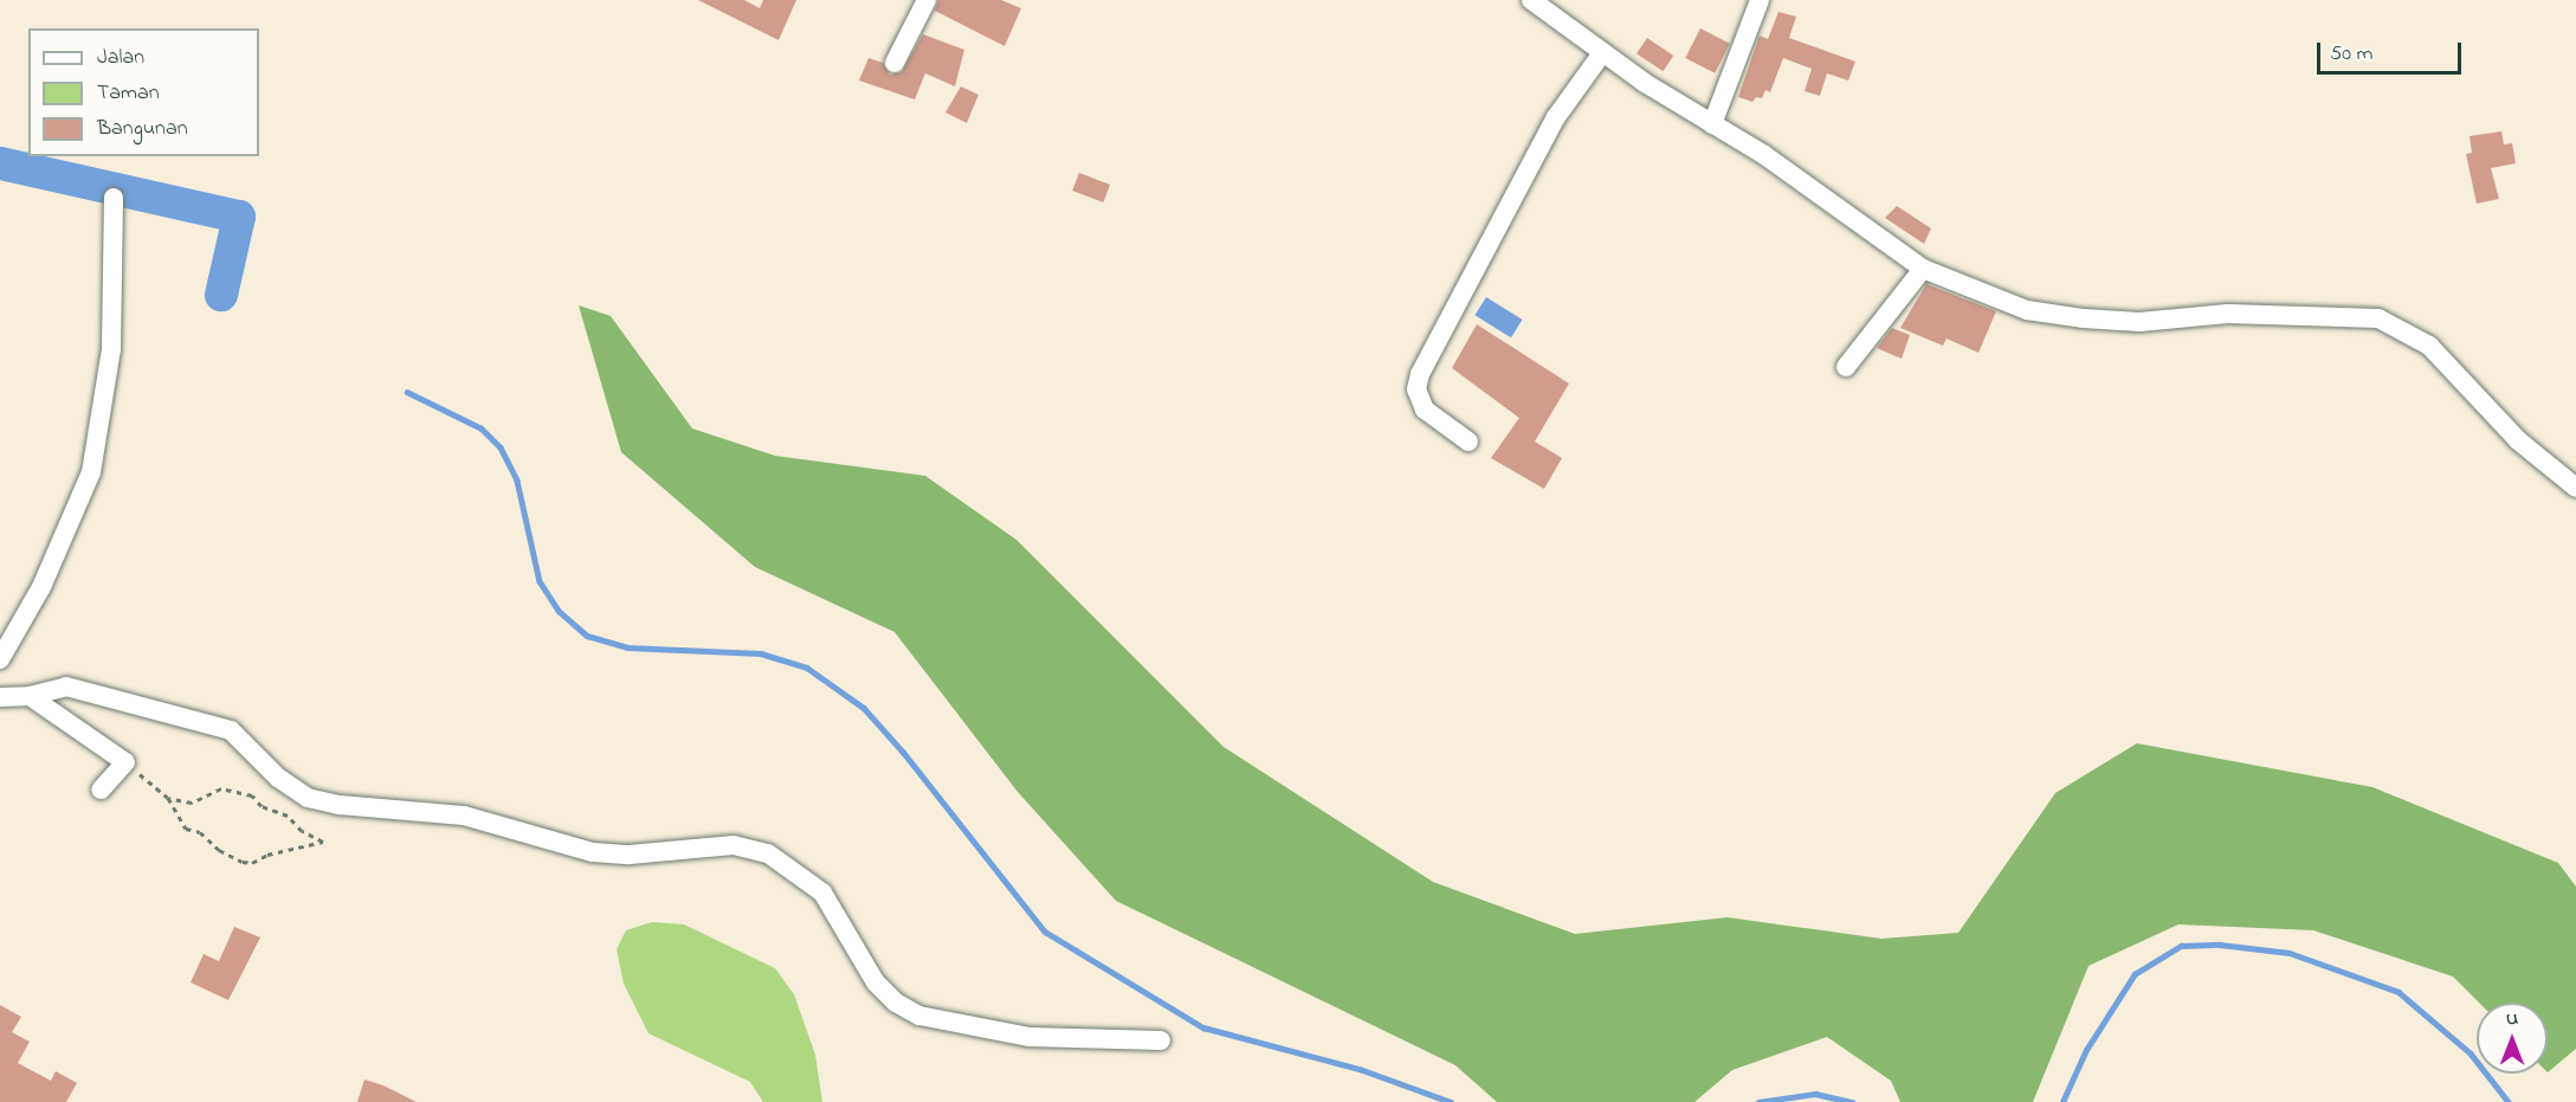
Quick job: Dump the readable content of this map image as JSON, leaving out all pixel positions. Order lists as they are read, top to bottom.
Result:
{
  "legend": ["Jalan", "Taman", "Bangunan"],
  "scale_bar": "50 m",
  "north": "top"
}
